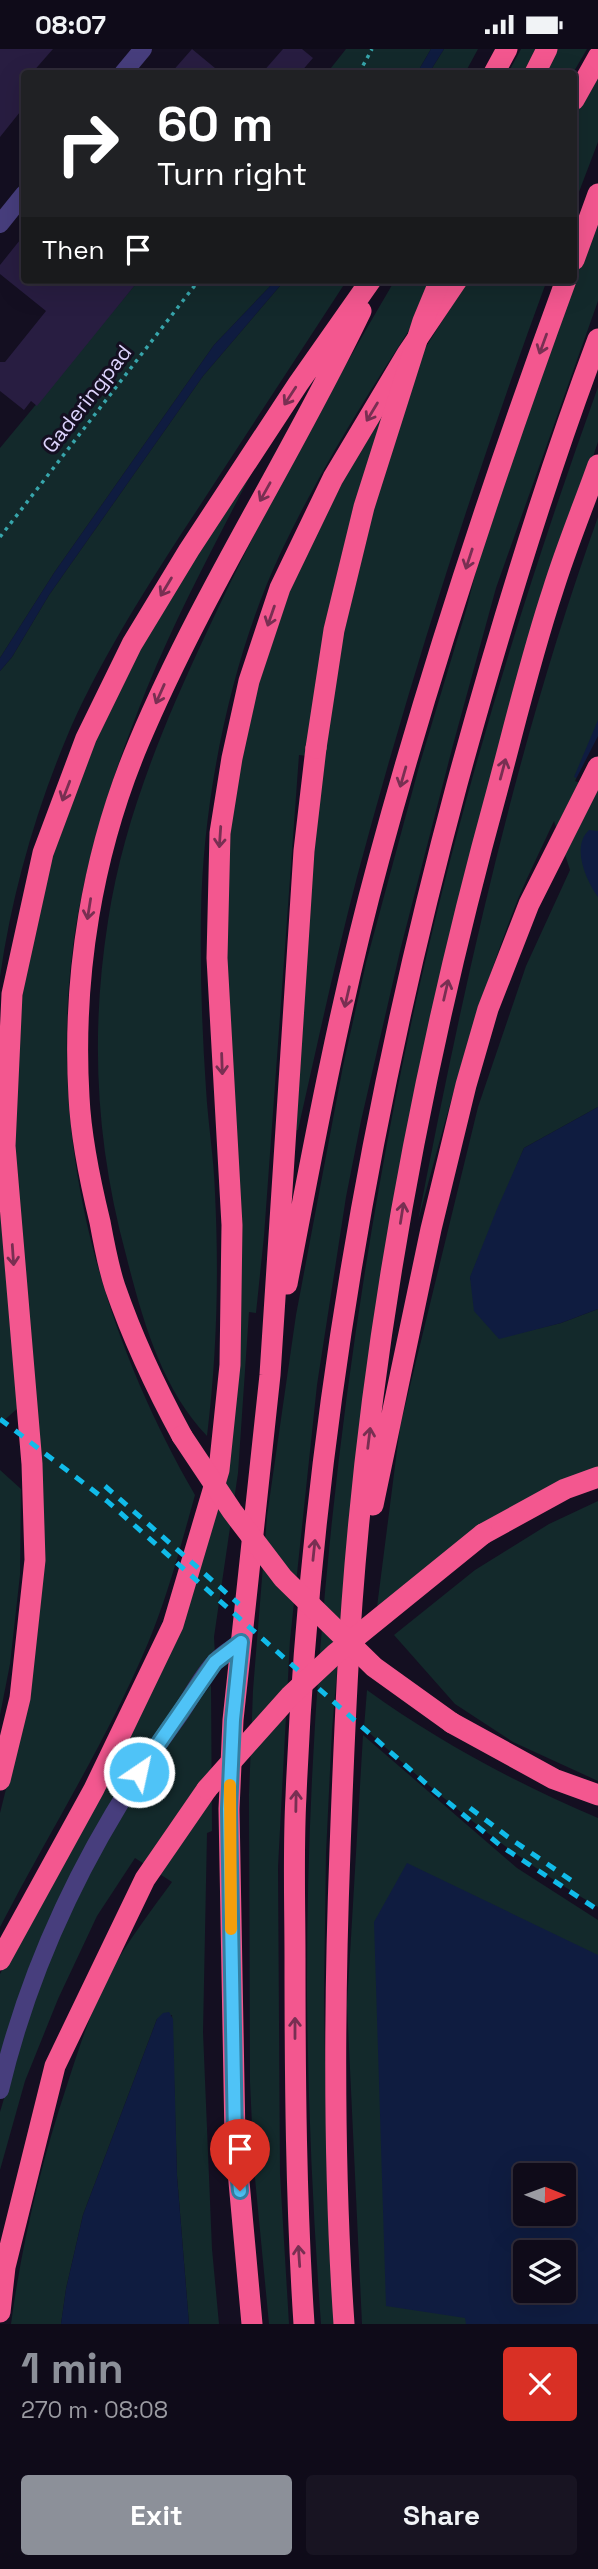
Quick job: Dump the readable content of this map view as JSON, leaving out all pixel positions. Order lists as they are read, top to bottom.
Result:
{
  "streets": {
    "path": ["Gaderingpad"]
  },
  "north": "right",
  "page": {
    "status": "08:07",
    "turn": ["60 m", "Turn right"],
    "then": "Then",
    "heading": ["1 min", "270 m · 08:08"],
    "buttons": ["Exit", "Share"]
  }
}
